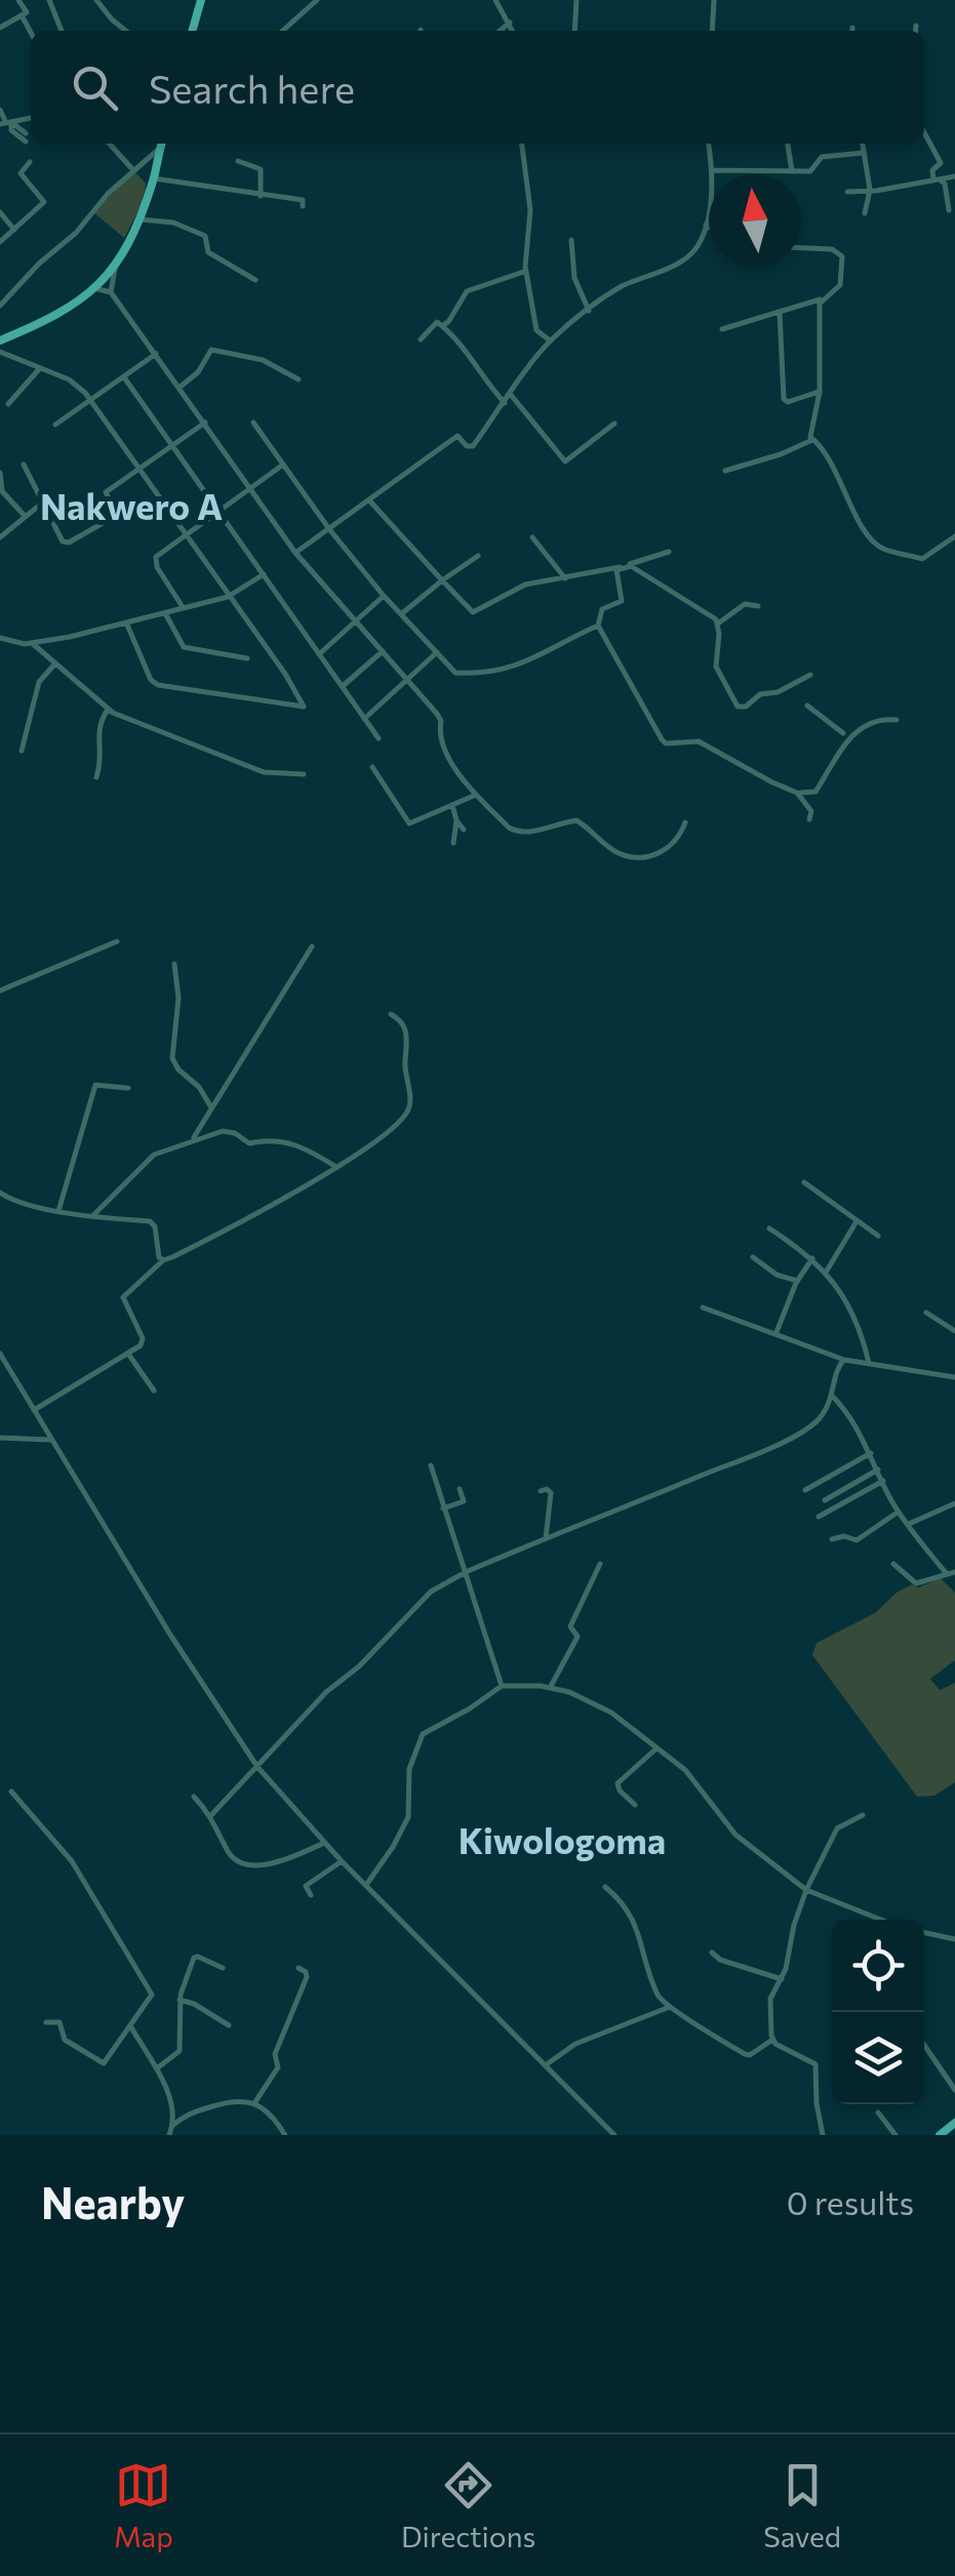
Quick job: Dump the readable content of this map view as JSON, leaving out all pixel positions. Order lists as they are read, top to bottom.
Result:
{
  "districts": ["Nakwero A", "Kiwologoma"],
  "north": "top",
  "page": {
    "search": "Search here",
    "heading": ["Nearby", "0 results"],
    "nav": ["Map", "Directions", "Saved"]
  }
}
